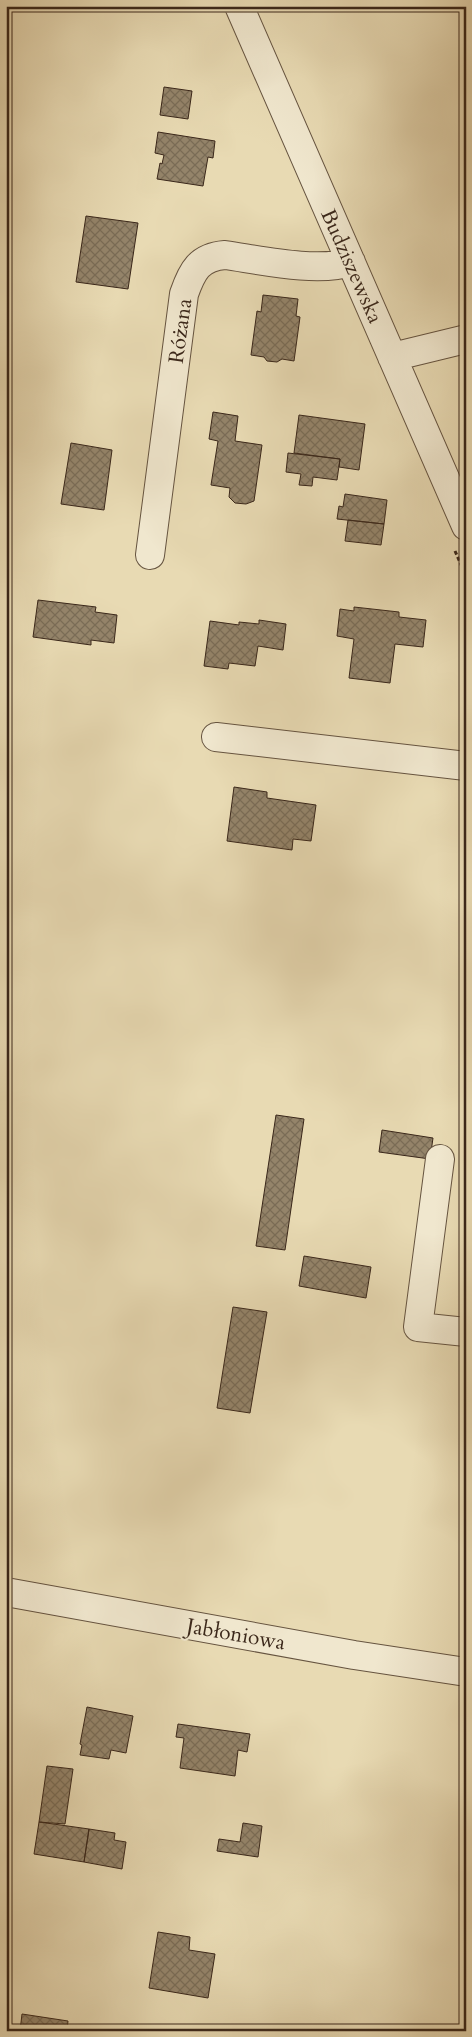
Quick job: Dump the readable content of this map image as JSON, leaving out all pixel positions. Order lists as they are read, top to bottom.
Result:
{
  "streets": {
    "street": ["Budziszewska", "Różana", "Jabłoniowa"]
  },
  "crossings": [
    ["Budziszewska", "Różana"]
  ]
}
